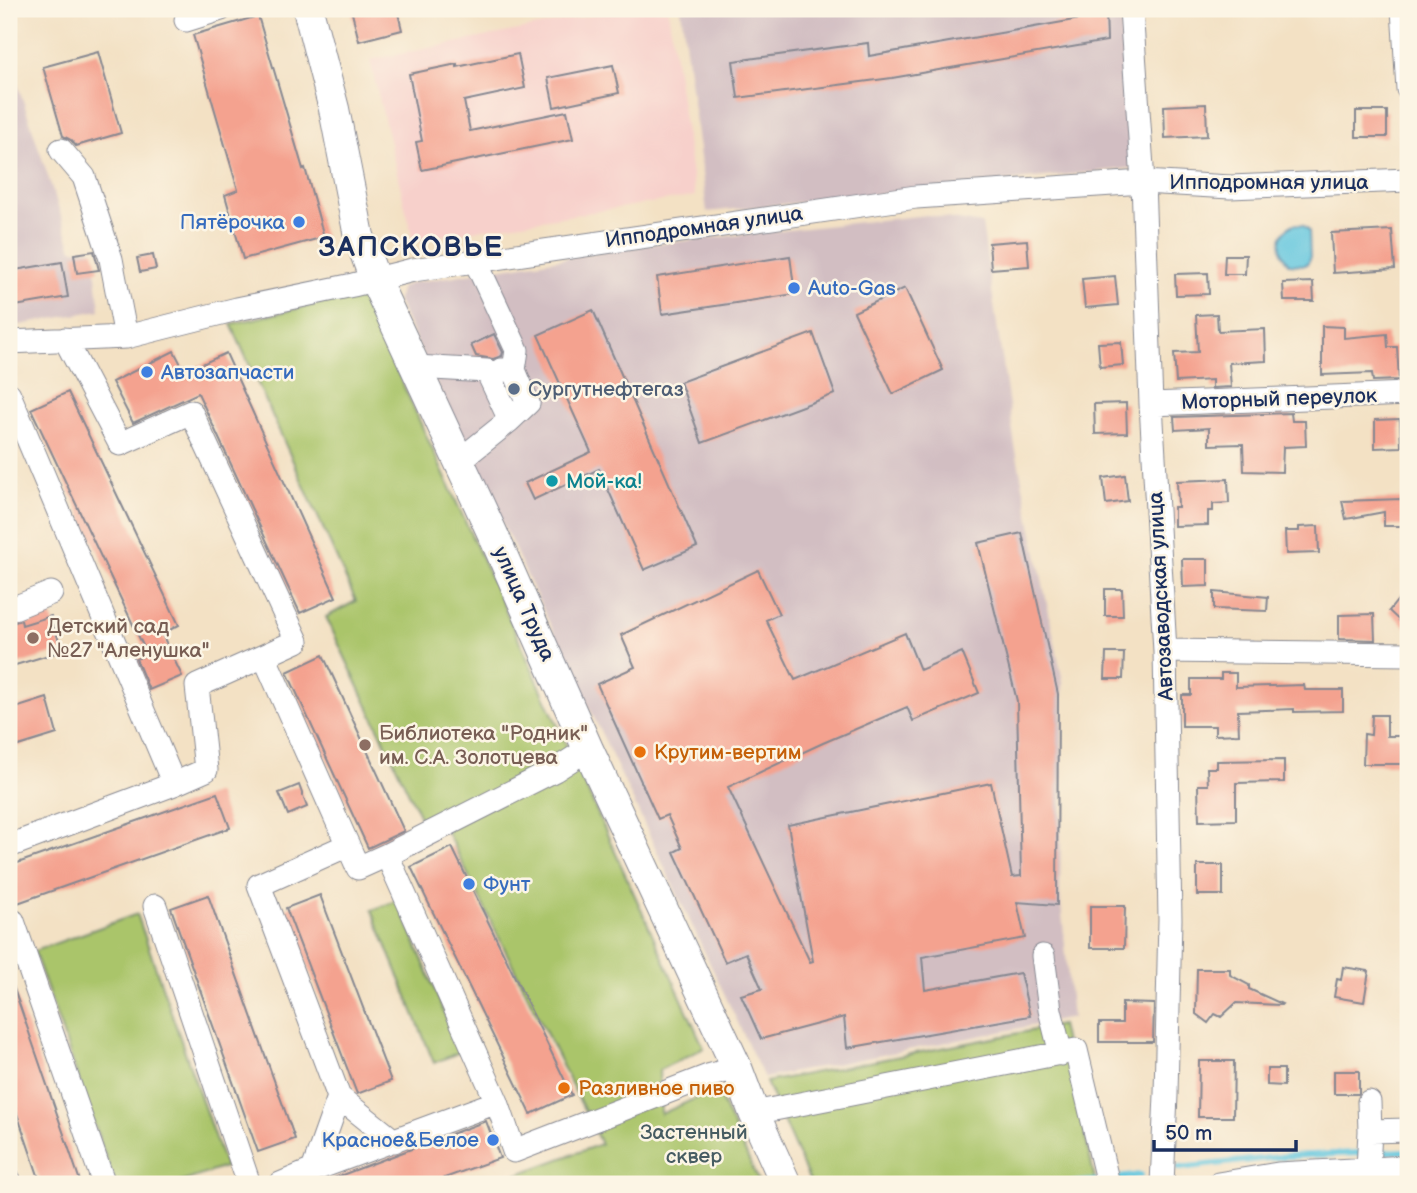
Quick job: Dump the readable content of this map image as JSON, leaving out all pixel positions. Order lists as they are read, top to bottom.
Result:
{
  "streets": {
    "main road": ["улица Труда"],
    "street": ["Ипподромная улица", "Моторный переулок", "Автозаводская улица"]
  },
  "crossings": [
    ["Ипподромная улица", "Автозаводская улица"],
    ["Ипподромная улица", "улица Труда"],
    ["Моторный переулок", "Автозаводская улица"]
  ],
  "districts": ["ЗАПСКОВЬЕ"],
  "parks": ["Застенный сквер"],
  "places": [
    "Пятёрочка",
    "Auto-Gas",
    "Автозапчасти",
    "Сургутнефтегаз",
    "Мой-ка!",
    "Детский сад №27 \"Аленушка\"",
    "Библиотека \"Родник\" им. С.А. Золотцева",
    "Крутим-вертим",
    "Фунт",
    "Разливное пиво",
    "Красное&Белое"
  ],
  "scale_bar": "50 m"
}
